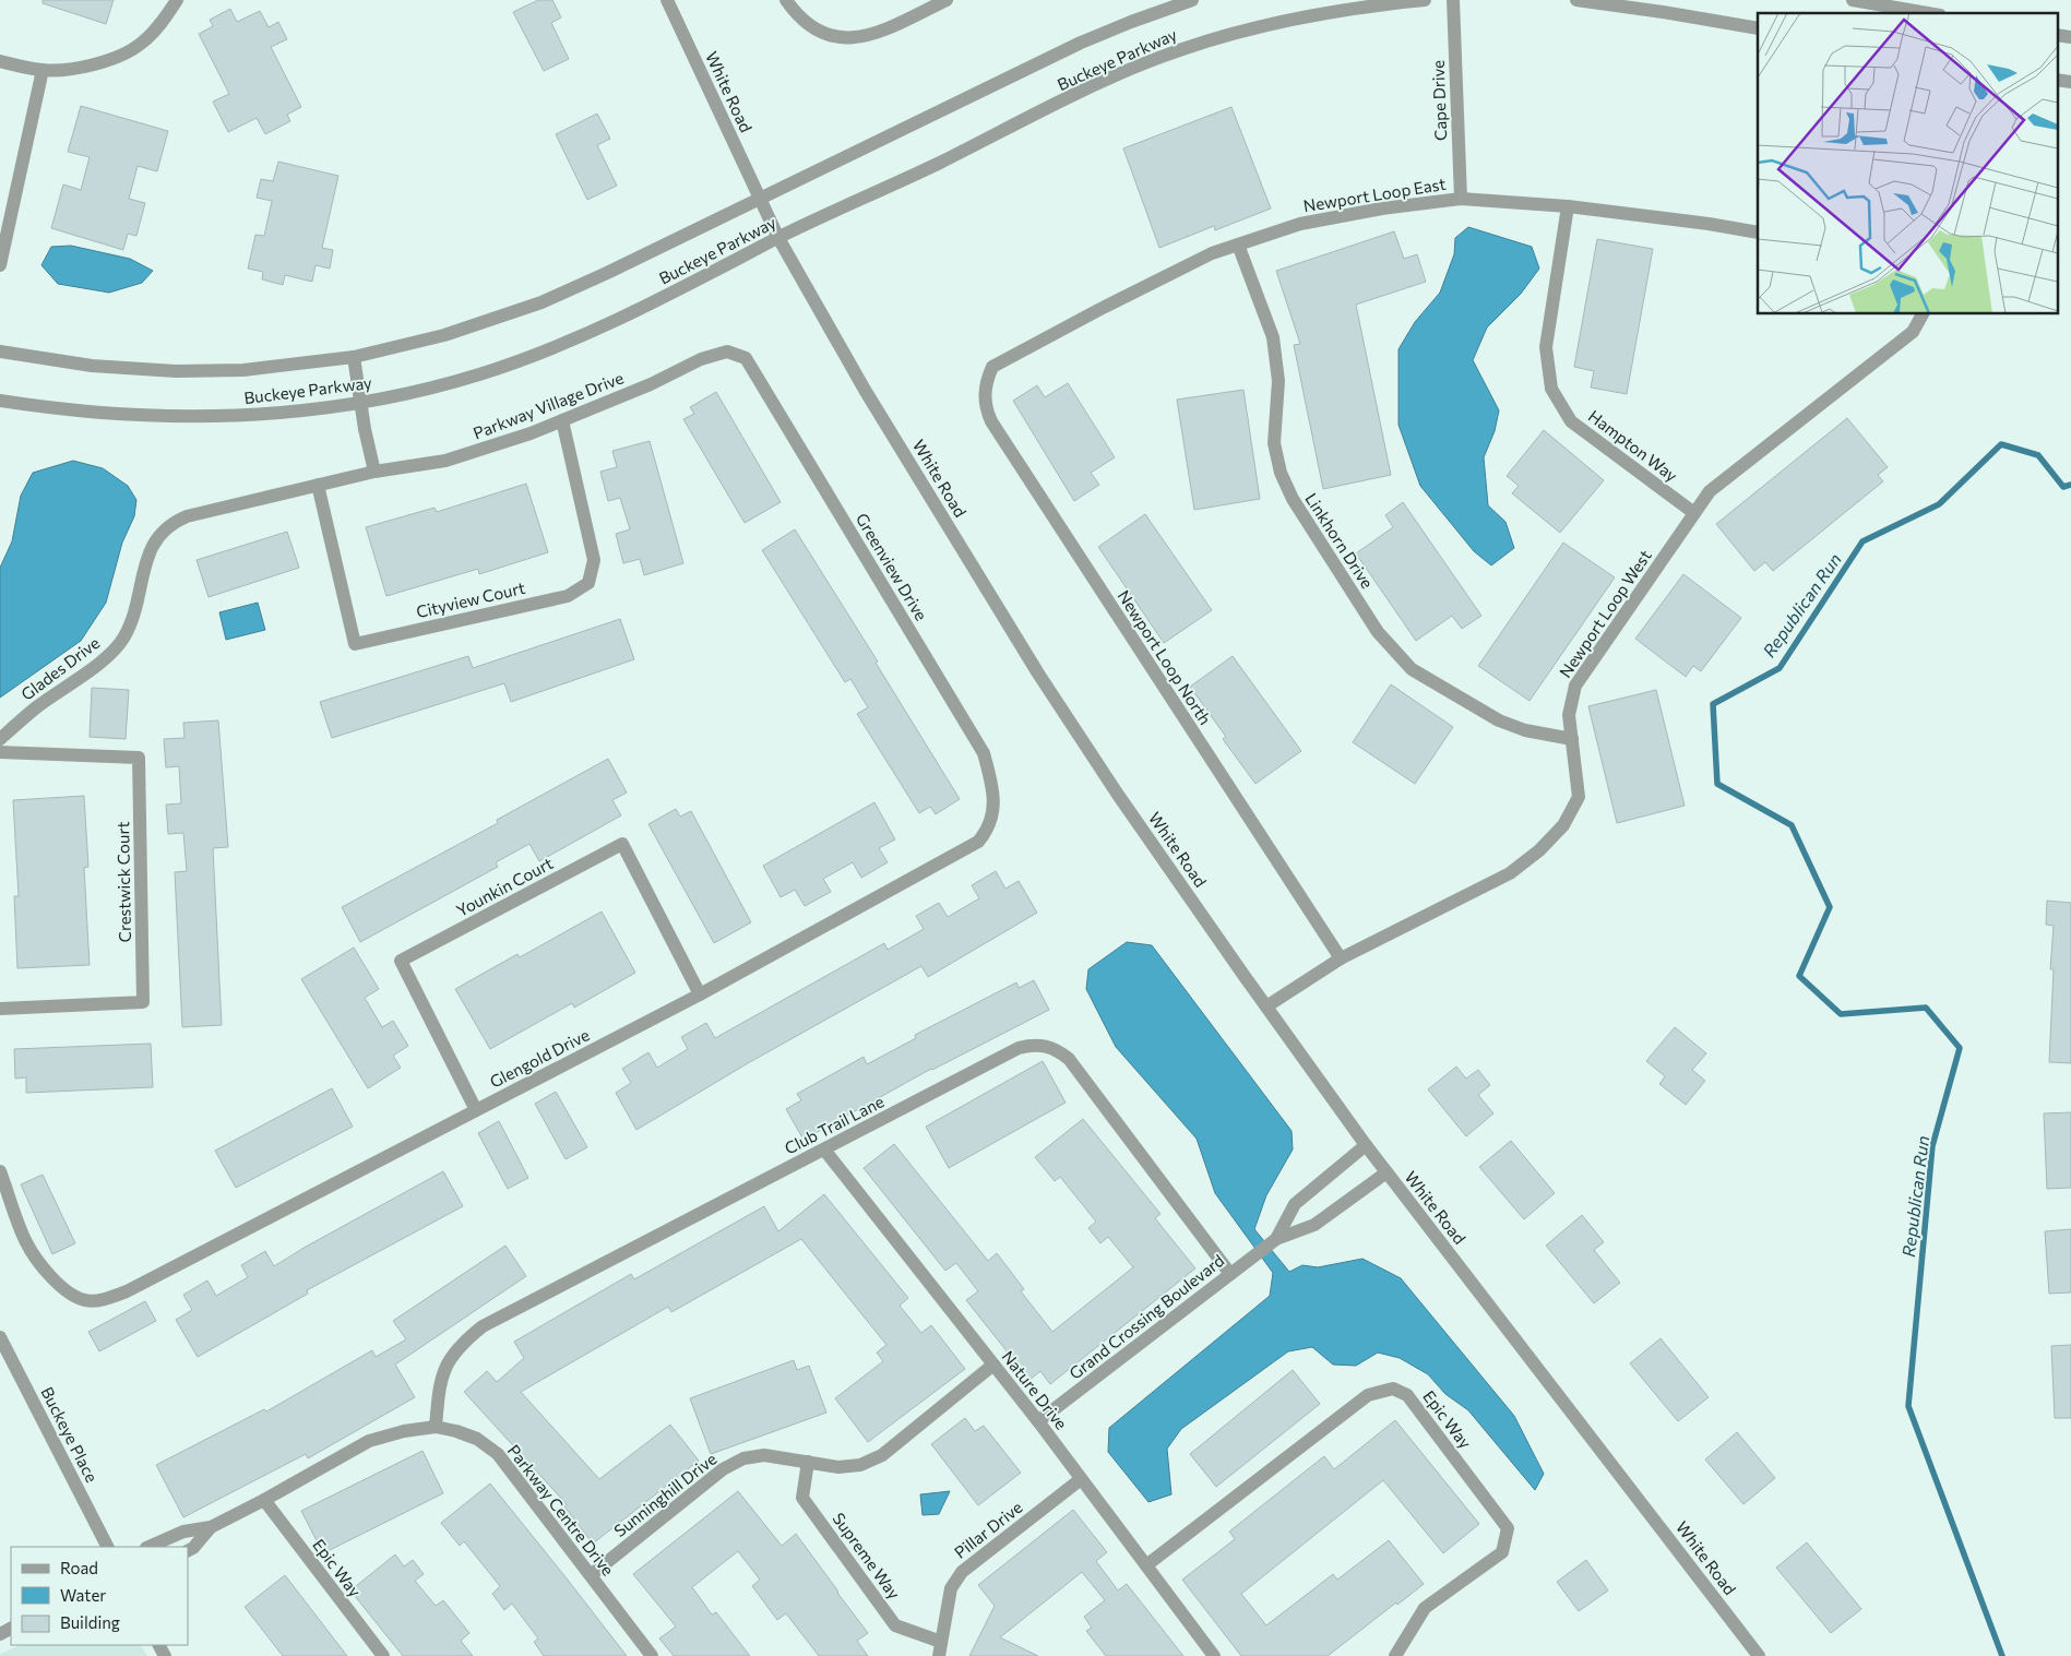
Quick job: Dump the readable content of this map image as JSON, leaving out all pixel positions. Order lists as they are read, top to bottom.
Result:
{
  "streets": {
    "street": [
      "Buckeye Parkway",
      "White Road",
      "Cape Drive",
      "Newport Loop East",
      "Parkway Village Drive",
      "Hampton Way",
      "Linkhorn Drive",
      "Greenview Drive",
      "Cityview Court",
      "Newport Loop West",
      "Newport Loop North",
      "Glades Drive",
      "Crestwick Court",
      "Younkin Court",
      "Glengold Drive",
      "Club Trail Lane",
      "Grand Crossing Boulevard",
      "Nature Drive",
      "Epic Way",
      "Buckeye Place",
      "Sunninghill Drive",
      "Parkway Centre Drive",
      "Pillar Drive",
      "Supreme Way"
    ]
  },
  "crossings": [
    ["Buckeye Parkway", "White Road"],
    ["White Road", "Newport Loop West"],
    ["White Road", "Grand Crossing Boulevard"],
    ["Cape Drive", "Newport Loop East"],
    ["Newport Loop East", "Hampton Way"],
    ["Newport Loop East", "Linkhorn Drive"],
    ["Newport Loop East", "Newport Loop North"],
    ["Parkway Village Drive", "Greenview Drive"],
    ["Parkway Village Drive", "Cityview Court"],
    ["Parkway Village Drive", "Glades Drive"],
    ["Hampton Way", "Newport Loop West"],
    ["Linkhorn Drive", "Newport Loop West"],
    ["Greenview Drive", "Glengold Drive"],
    ["Newport Loop West", "Newport Loop North"],
    ["Younkin Court", "Glengold Drive"],
    ["Club Trail Lane", "Grand Crossing Boulevard"],
    ["Club Trail Lane", "Nature Drive"],
    ["Club Trail Lane", "Parkway Centre Drive"],
    ["Grand Crossing Boulevard", "Nature Drive"],
    ["Nature Drive", "Epic Way"],
    ["Nature Drive", "Sunninghill Drive"],
    ["Nature Drive", "Pillar Drive"],
    ["Epic Way", "Parkway Centre Drive"],
    ["Sunninghill Drive", "Parkway Centre Drive"],
    ["Sunninghill Drive", "Supreme Way"],
    ["Pillar Drive", "Supreme Way"]
  ],
  "water": ["Republican Run"],
  "legend": ["Road", "Water", "Building"]
}
